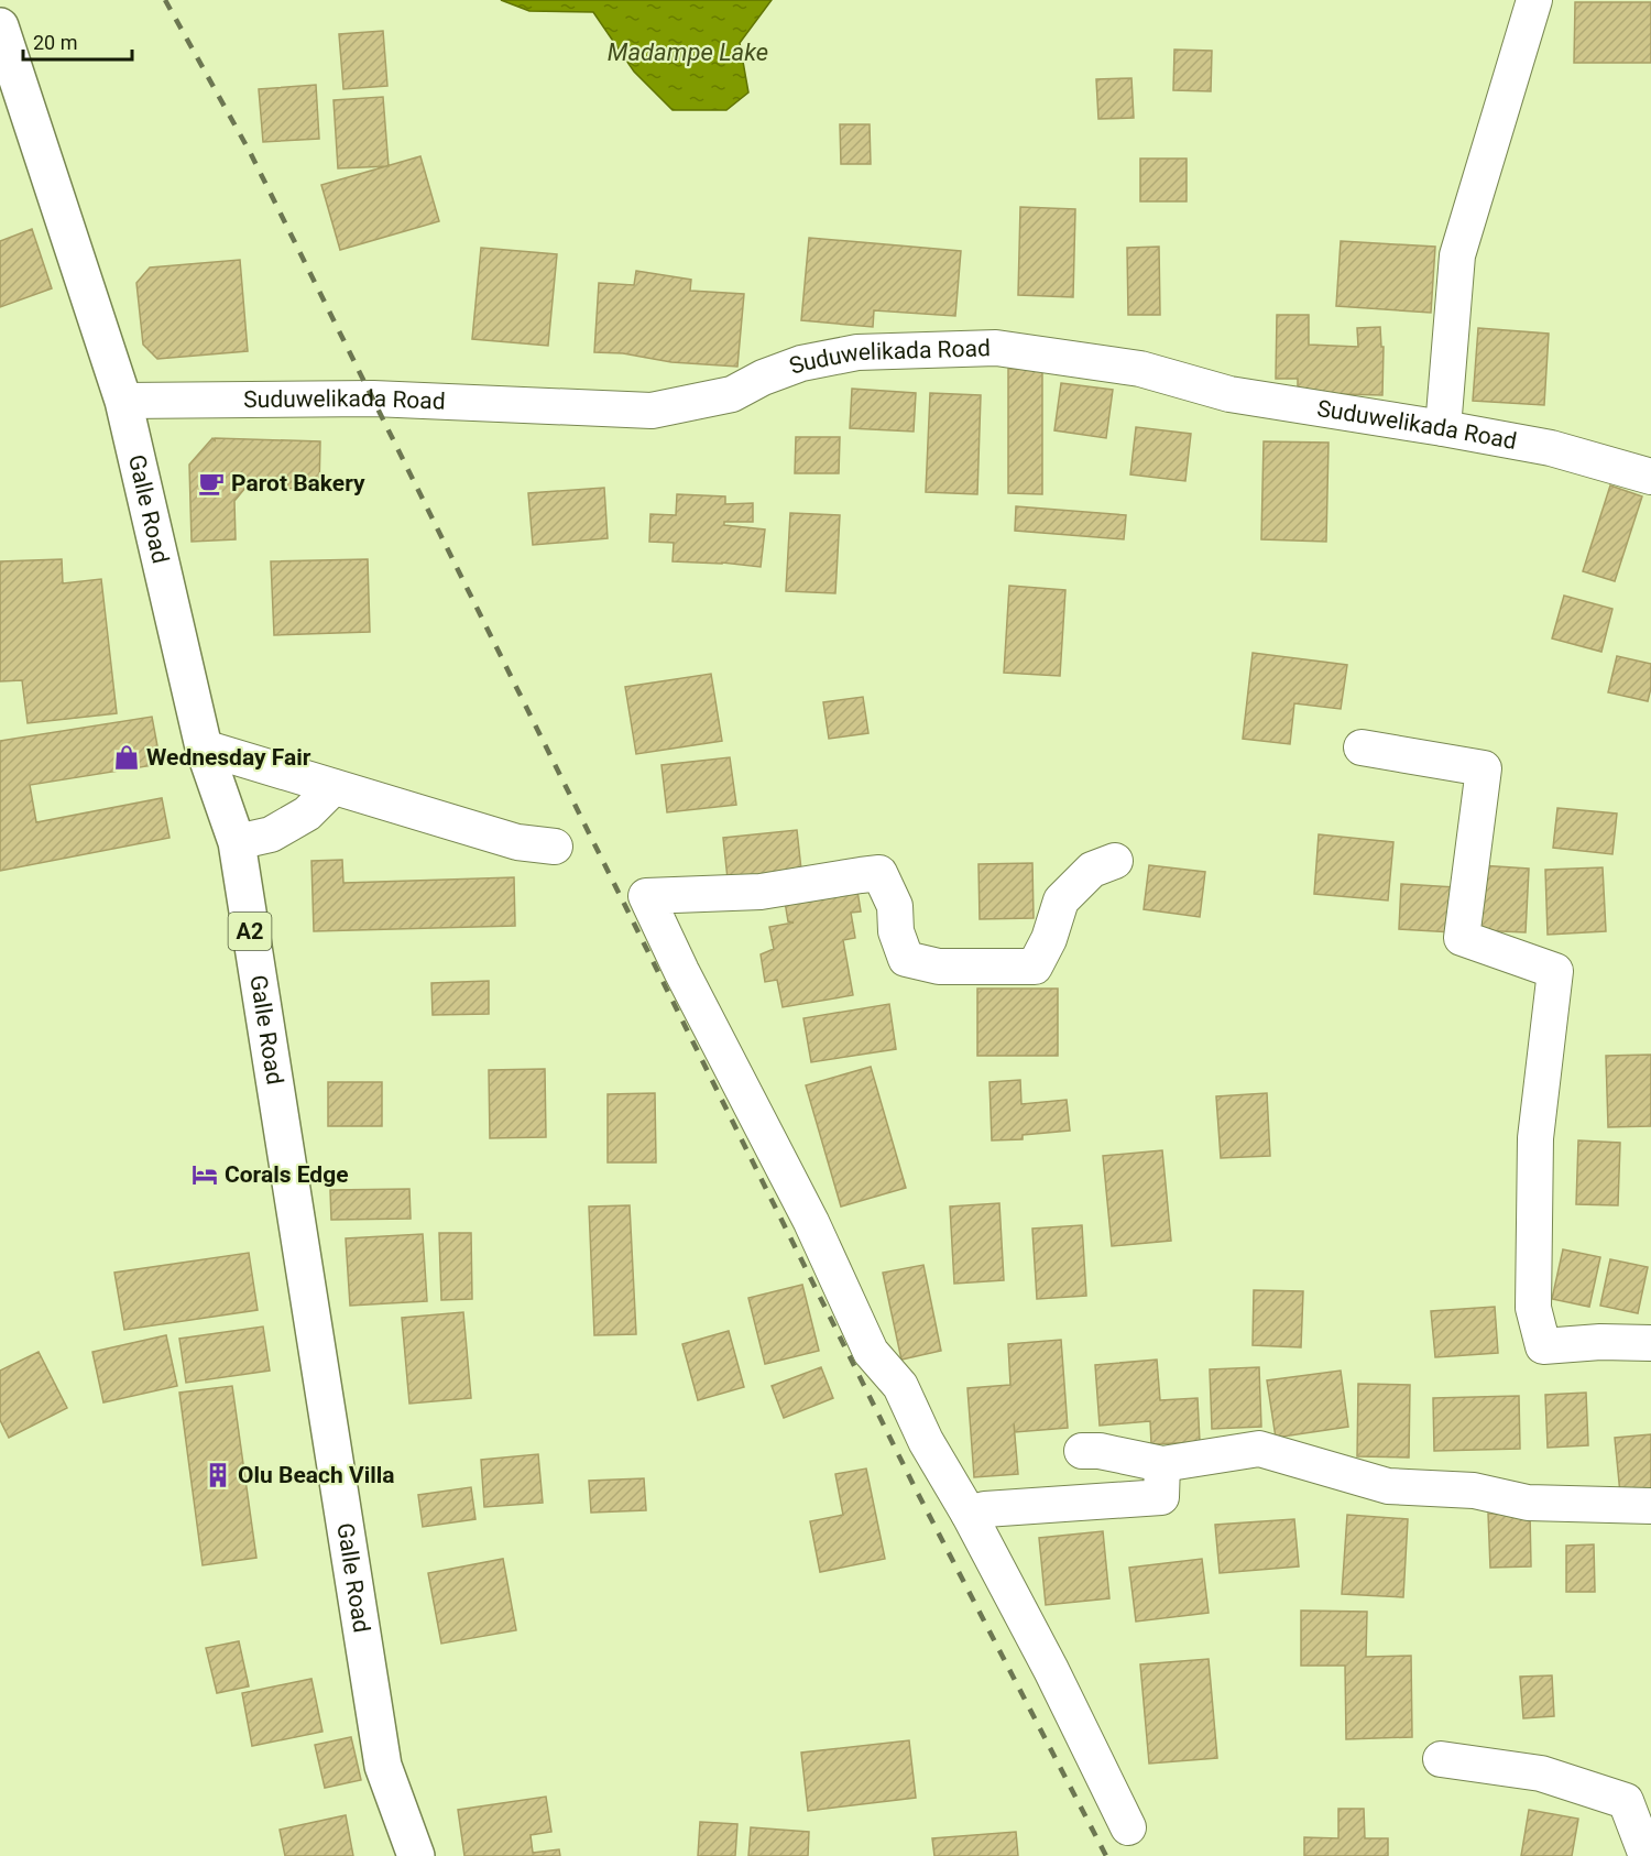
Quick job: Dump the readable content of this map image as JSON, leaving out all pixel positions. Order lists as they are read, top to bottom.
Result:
{
  "streets": {
    "highway": ["Galle Road", "A2"],
    "street": ["Suduwelikada Road"]
  },
  "crossings": [
    ["Suduwelikada Road", "Galle Road"]
  ],
  "water": ["Madampe Lake"],
  "places": {
    "cafe": ["Parot Bakery"],
    "shop": ["Wednesday Fair"],
    "hotel": ["Corals Edge"],
    "building": ["Olu Beach Villa"]
  },
  "scale_bar": "20 m"
}
